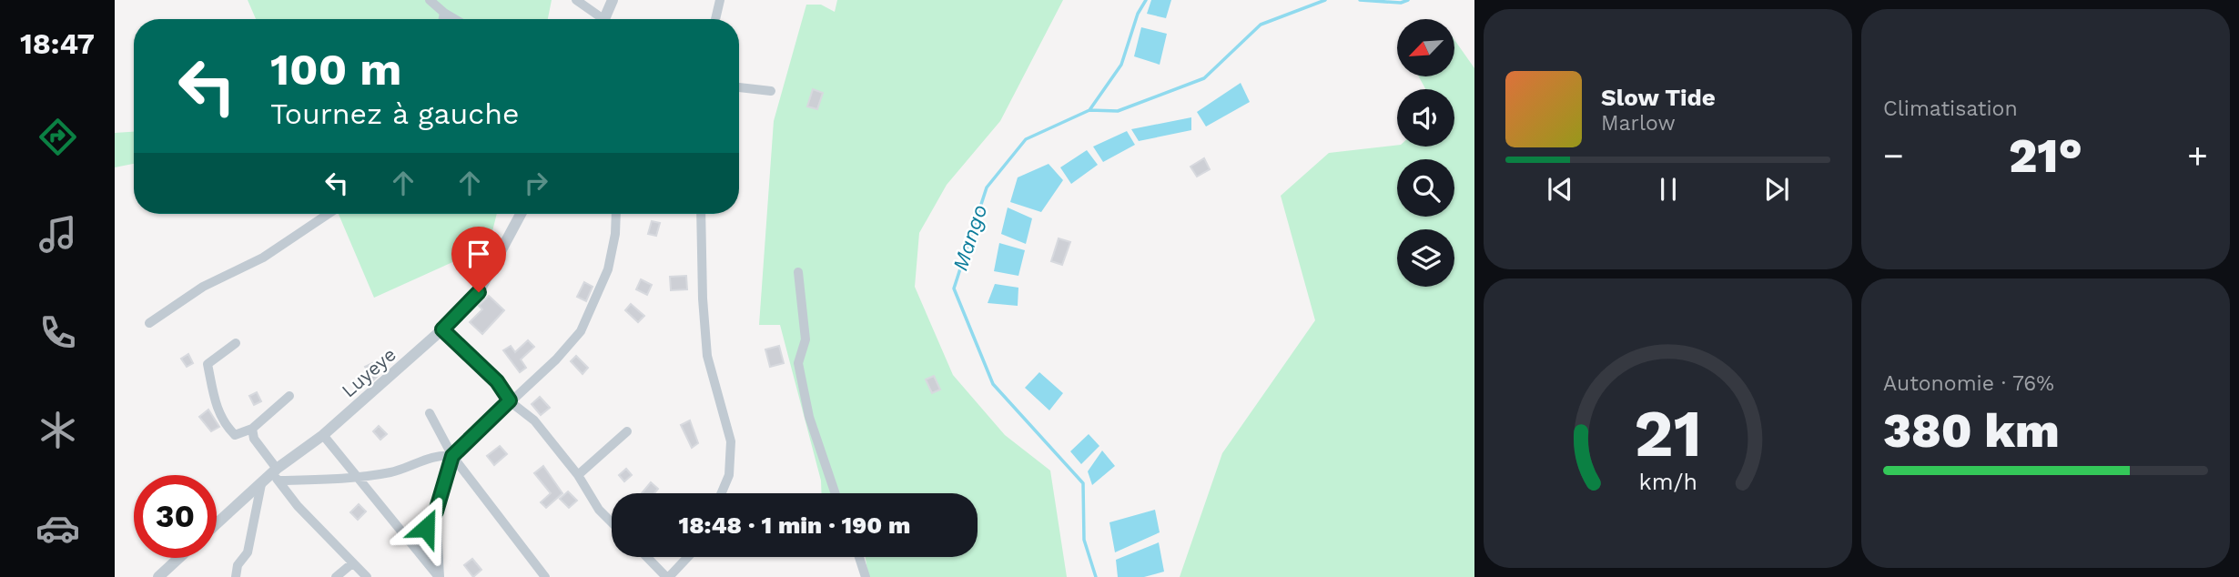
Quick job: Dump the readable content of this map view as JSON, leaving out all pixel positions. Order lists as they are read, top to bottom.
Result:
{
  "streets": {
    "street": ["Luyeye"]
  },
  "water": ["Mango"],
  "north": "bottom left",
  "page": {
    "tabs": "18:47",
    "tile": [
      "Climatisation",
      ["Autonomie · 76%", "380 km"]
    ],
    "turn": ["100 m", "Tournez à gauche"],
    "song": ["Slow Tide", "Marlow"],
    "heat": ["−", "21°", "+"],
    "limit": "30",
    "trip": "18:48 · 1 min · 190 m",
    "gauge": ["21", "km/h"]
  }
}
